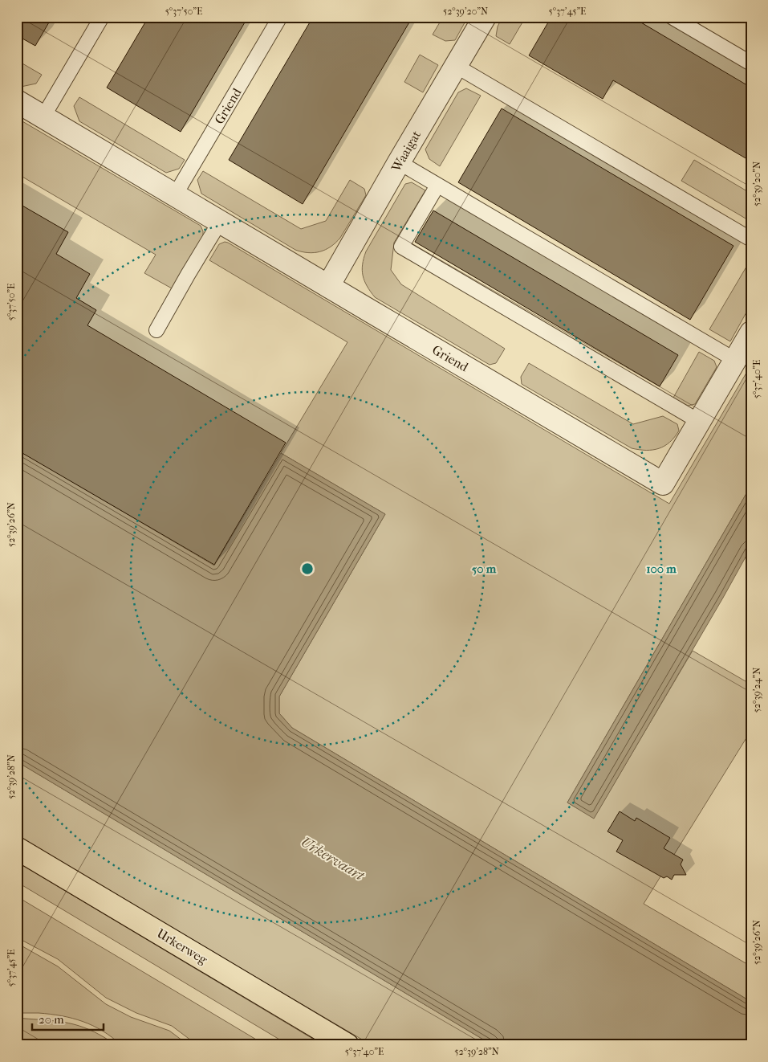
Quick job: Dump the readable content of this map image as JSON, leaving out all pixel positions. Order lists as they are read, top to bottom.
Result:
{
  "streets": {
    "main road": ["Urkerweg"],
    "street": ["Griend", "Waaigat"]
  },
  "crossings": [
    ["Griend", "Waaigat"]
  ],
  "water": ["Urkervaart"],
  "scale_bar": "20 m",
  "coordinates": [
    "5°37'50\"E",
    "52°39'20\"N",
    "5°37'45\"E",
    "5°37'40\"E",
    "52°39'26\"N",
    "52°39'24\"N",
    "52°39'28\"N"
  ],
  "rings": ["50 m", "100 m"]
}
